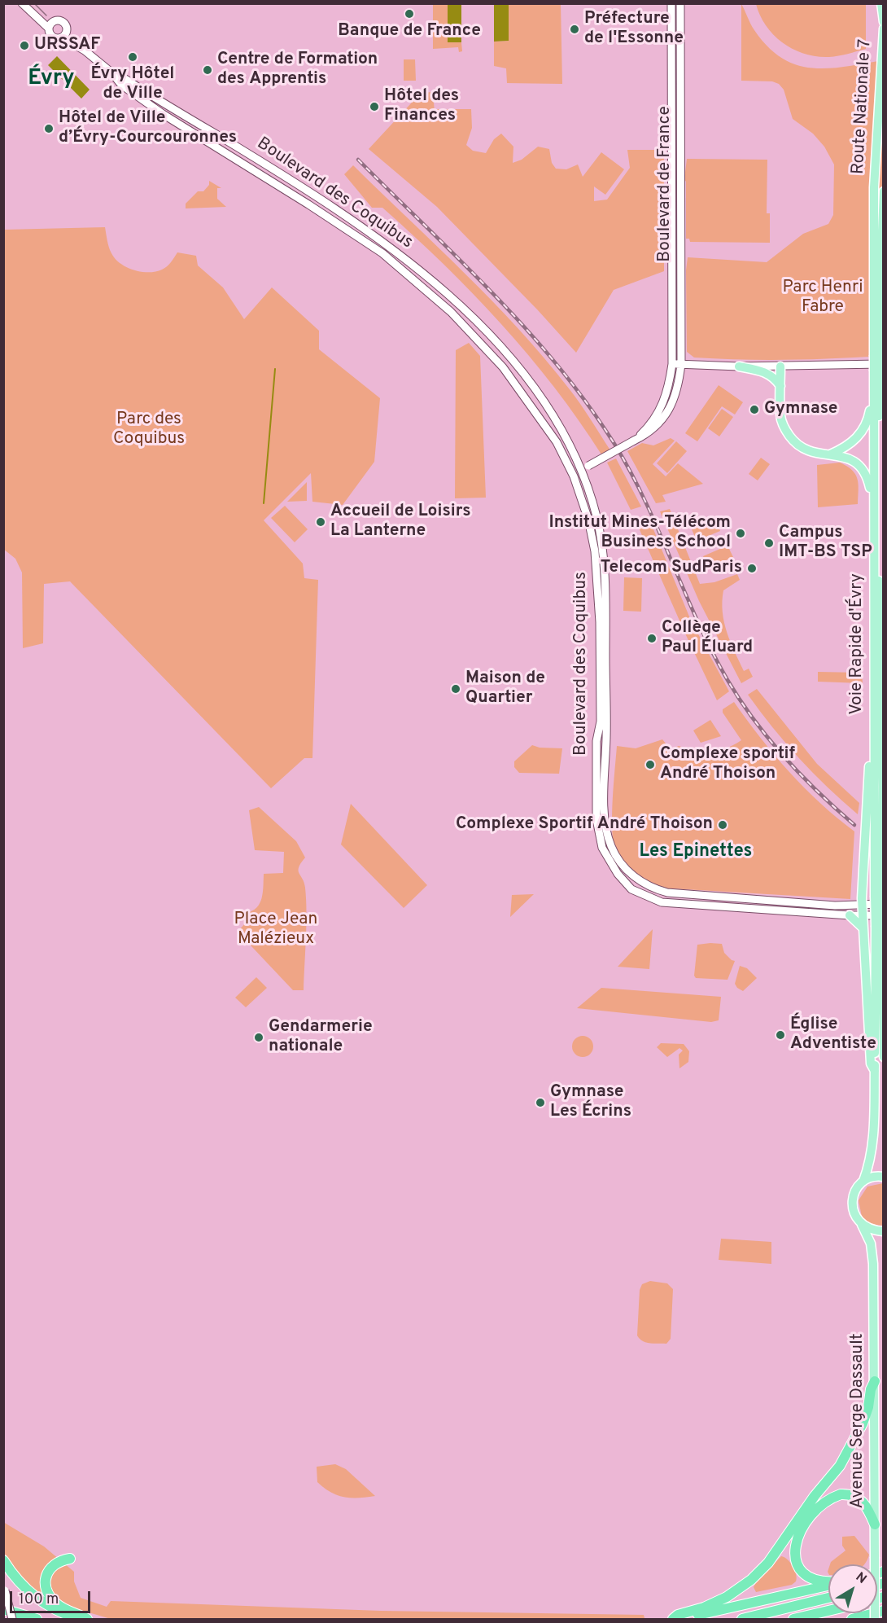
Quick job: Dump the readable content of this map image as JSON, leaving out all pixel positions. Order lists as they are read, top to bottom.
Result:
{
  "streets": {
    "main road": [
      "Route Nationale 7",
      "Boulevard de France",
      "Boulevard des Coquibus",
      "Voie Rapide d'Évry",
      "Avenue Serge Dassault"
    ]
  },
  "crossings": [
    ["Route Nationale 7", "Voie Rapide d'Évry"],
    ["Boulevard de France", "Boulevard des Coquibus"],
    ["Boulevard des Coquibus", "Voie Rapide d'Évry"]
  ],
  "districts": ["Évry", "Les Epinettes"],
  "parks": ["Parc Henri Fabre", "Parc des Coquibus", "Place Jean Malézieux"],
  "places": [
    "Banque de France",
    "Préfecture de l'Essonne",
    "URSSAF",
    "Évry Hôtel de Ville",
    "Centre de Formation des Apprentis",
    "Hôtel des Finances",
    "Hôtel de Ville d’Évry-Courcouronnes",
    "Gymnase",
    "Accueil de Loisirs La Lanterne",
    "Institut Mines-Télécom Business School",
    "Campus IMT-BS TSP",
    "Telecom SudParis",
    "Collège Paul Éluard",
    "Maison de Quartier",
    "Complexe sportif André Thoison",
    "Complexe Sportif André Thoison",
    "Église Adventiste",
    "Gendarmerie nationale",
    "Gymnase Les Écrins"
  ],
  "scale_bar": "100 m",
  "north": "top right"
}
